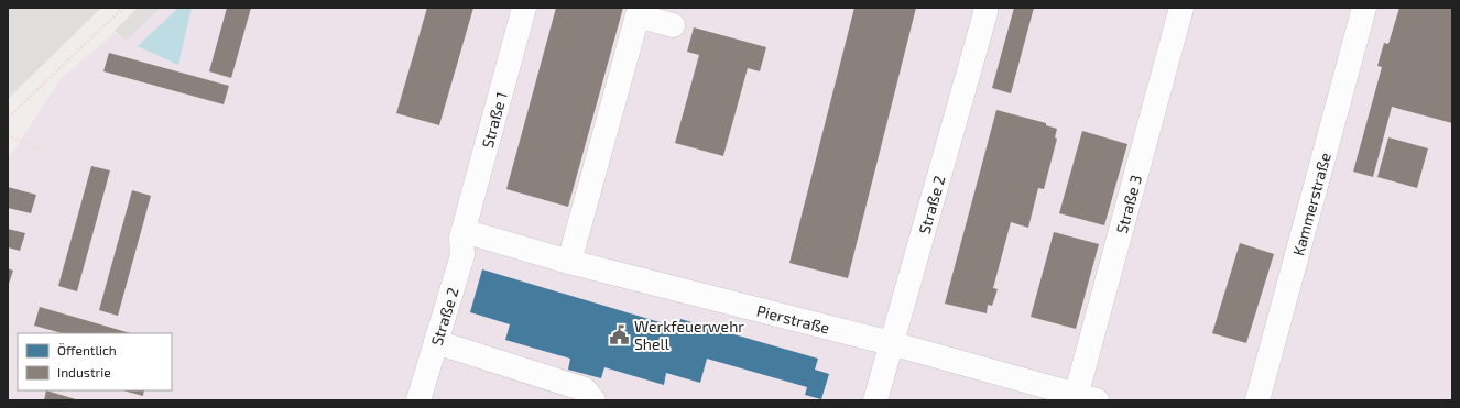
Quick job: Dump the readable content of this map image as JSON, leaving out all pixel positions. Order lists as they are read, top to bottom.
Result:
{
  "streets": {
    "street": [
      "Straße 1",
      "Straße 3",
      "Straße 2",
      "Kammerstraße",
      "Pierstraße"
    ]
  },
  "crossings": [
    ["Straße 1", "Straße 2"],
    ["Straße 1", "Pierstraße"],
    ["Straße 3", "Pierstraße"],
    ["Straße 2", "Pierstraße"]
  ],
  "places": {
    "public building": ["Werkfeuerwehr Shell"]
  },
  "legend": ["Öffentlich", "Industrie"]
}
